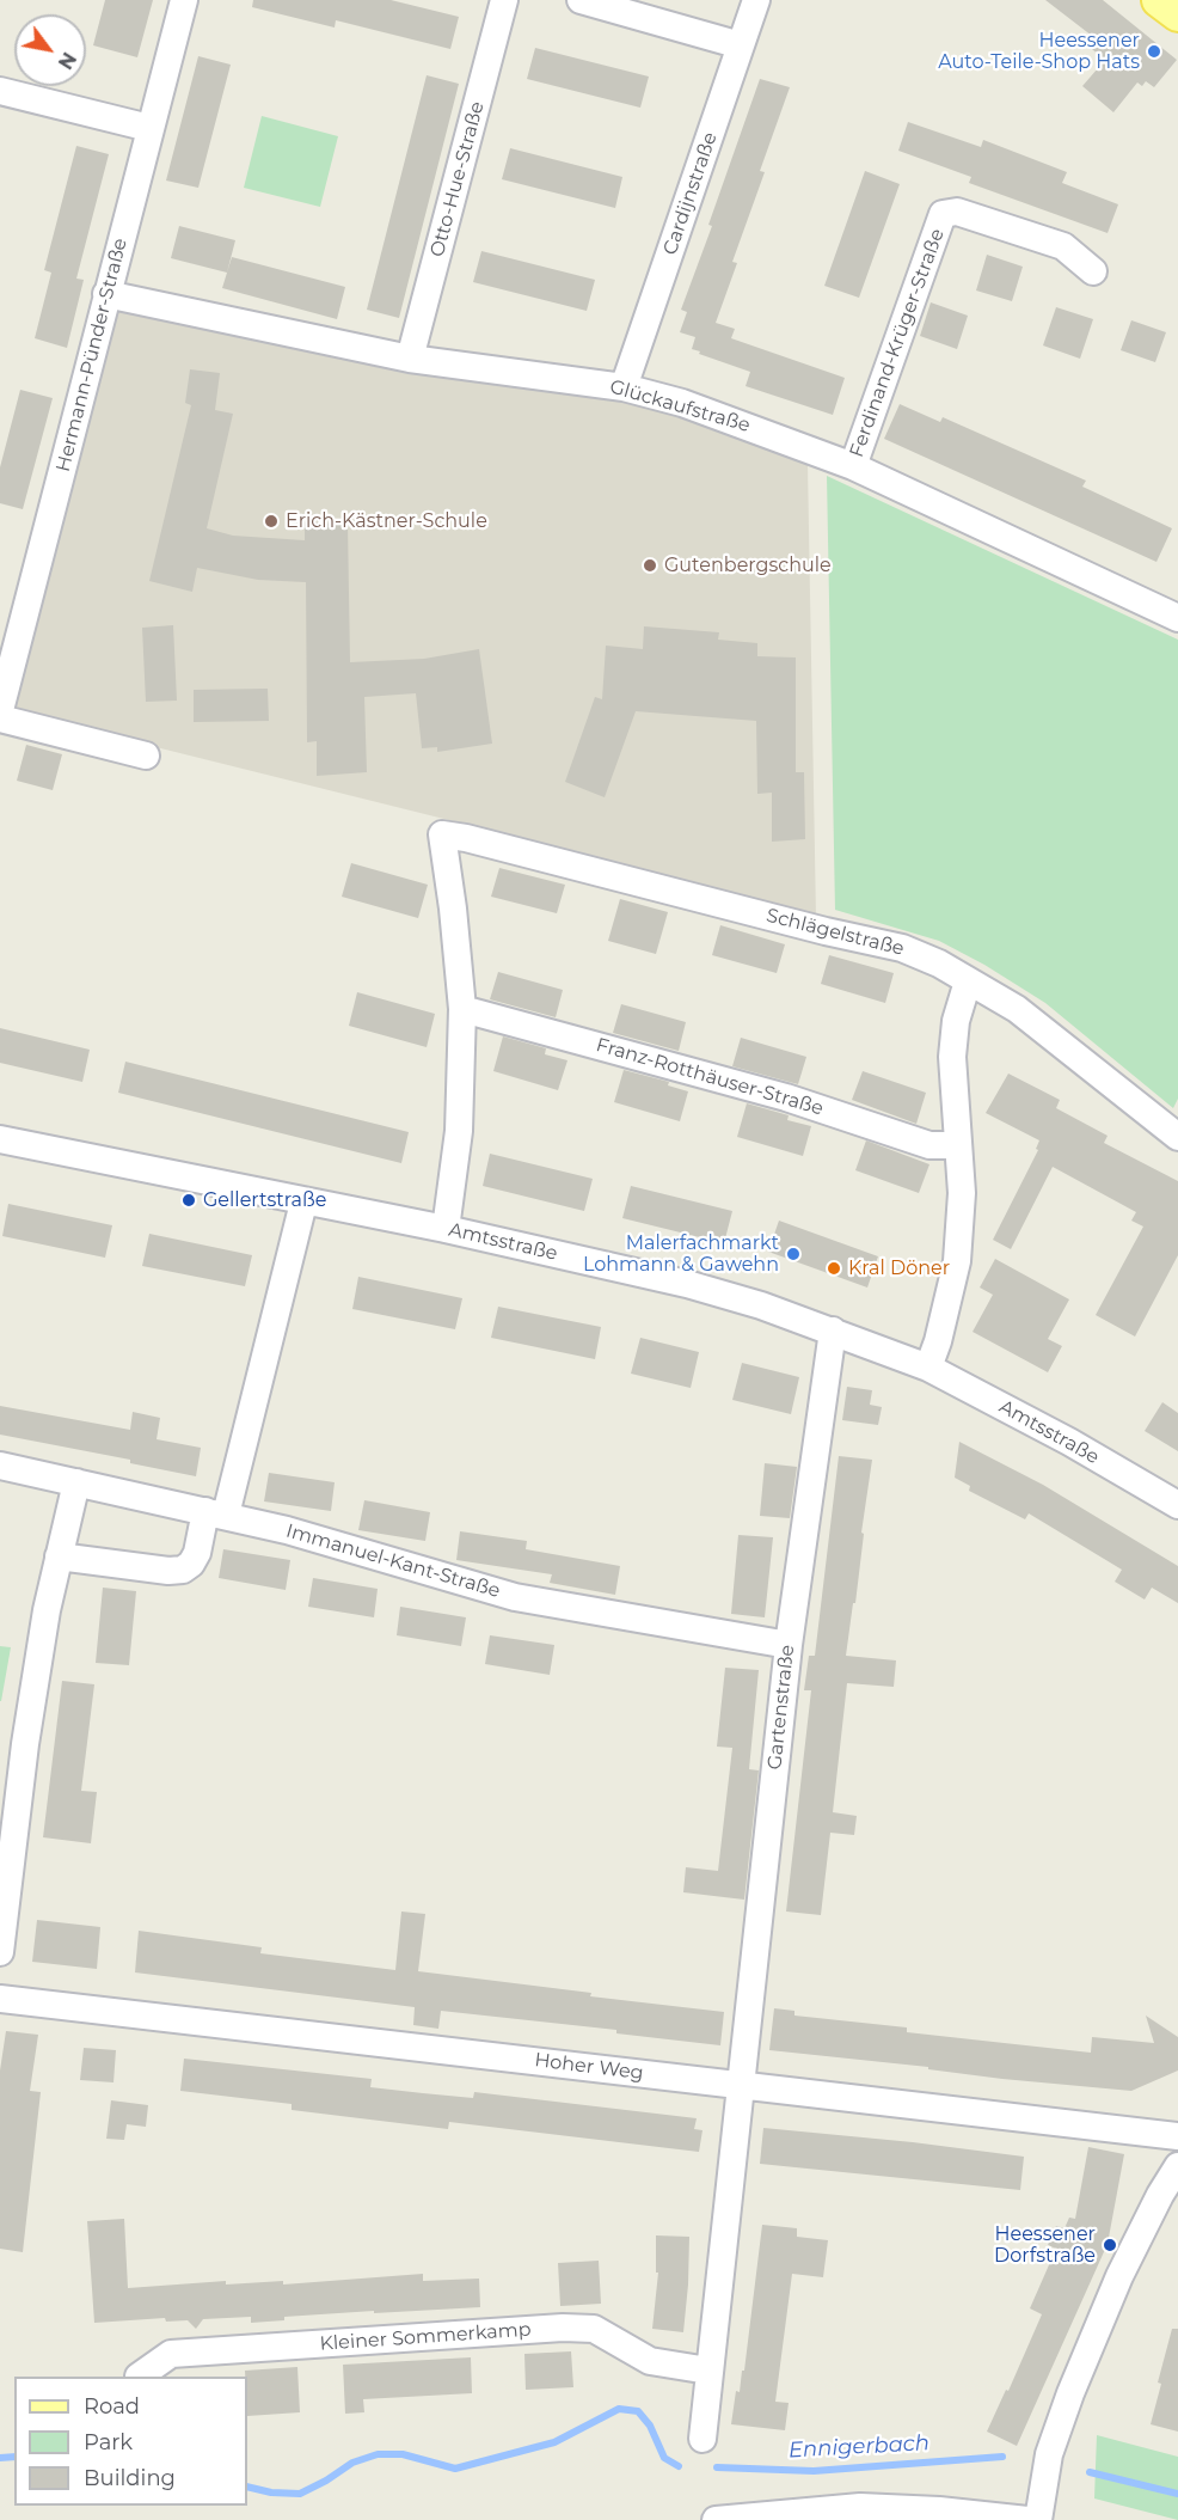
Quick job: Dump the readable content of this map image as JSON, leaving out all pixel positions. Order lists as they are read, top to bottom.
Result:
{
  "streets": {
    "street": [
      "Otto-Hue-Straße",
      "Cardijnstraße",
      "Ferdinand-Krüger-Straße",
      "Hermann-Pünder-Straße",
      "Glückaufstraße",
      "Schlägelstraße",
      "Franz-Rotthäuser-Straße",
      "Amtsstraße",
      "Immanuel-Kant-Straße",
      "Gartenstraße",
      "Hoher Weg",
      "Kleiner Sommerkamp"
    ]
  },
  "crossings": [
    ["Otto-Hue-Straße", "Glückaufstraße"],
    ["Cardijnstraße", "Glückaufstraße"],
    ["Ferdinand-Krüger-Straße", "Glückaufstraße"],
    ["Hermann-Pünder-Straße", "Glückaufstraße"],
    ["Schlägelstraße", "Franz-Rotthäuser-Straße"],
    ["Amtsstraße", "Gartenstraße"],
    ["Immanuel-Kant-Straße", "Gartenstraße"],
    ["Gartenstraße", "Hoher Weg"]
  ],
  "water": ["Ennigerbach"],
  "places": [
    "Heessener Auto-Teile-Shop Hats",
    "Erich-Kästner-Schule",
    "Gutenbergschule",
    "Gellertstraße",
    "Malerfachmarkt Lohmann & Gawehn",
    "Kral Döner",
    "Heessener Dorfstraße"
  ],
  "legend": ["Road", "Park", "Building"],
  "north": "bottom right"
}
